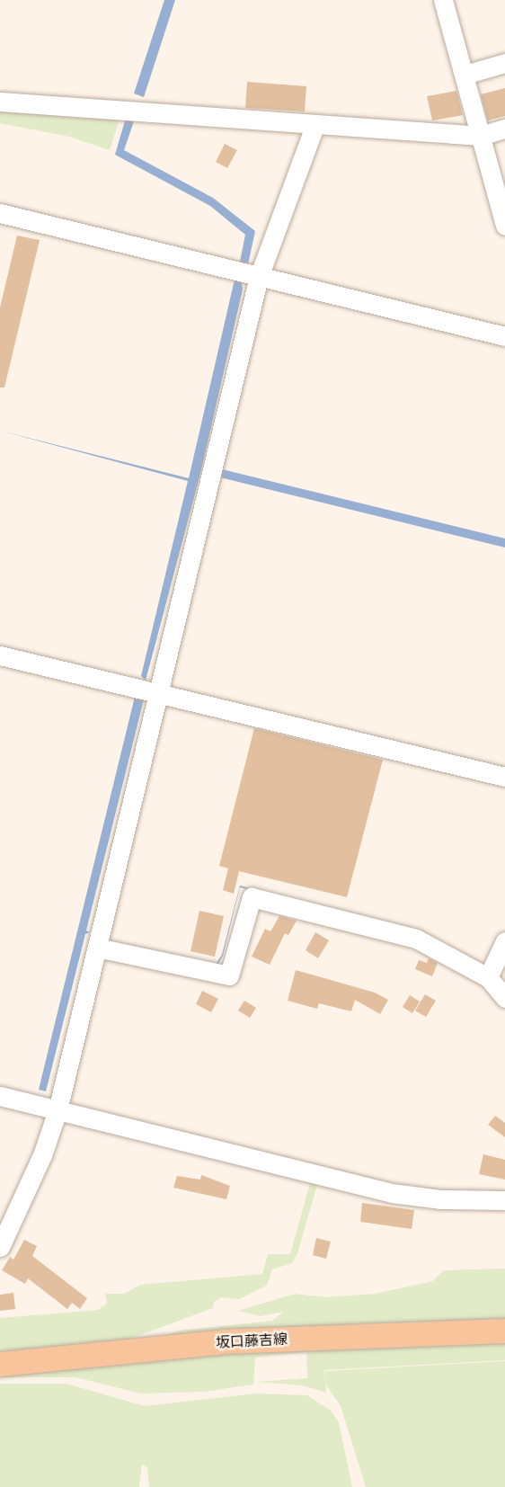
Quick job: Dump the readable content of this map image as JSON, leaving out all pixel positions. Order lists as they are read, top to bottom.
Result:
{
  "streets": {
    "main road": ["坂口藤吉線"]
  }
}
